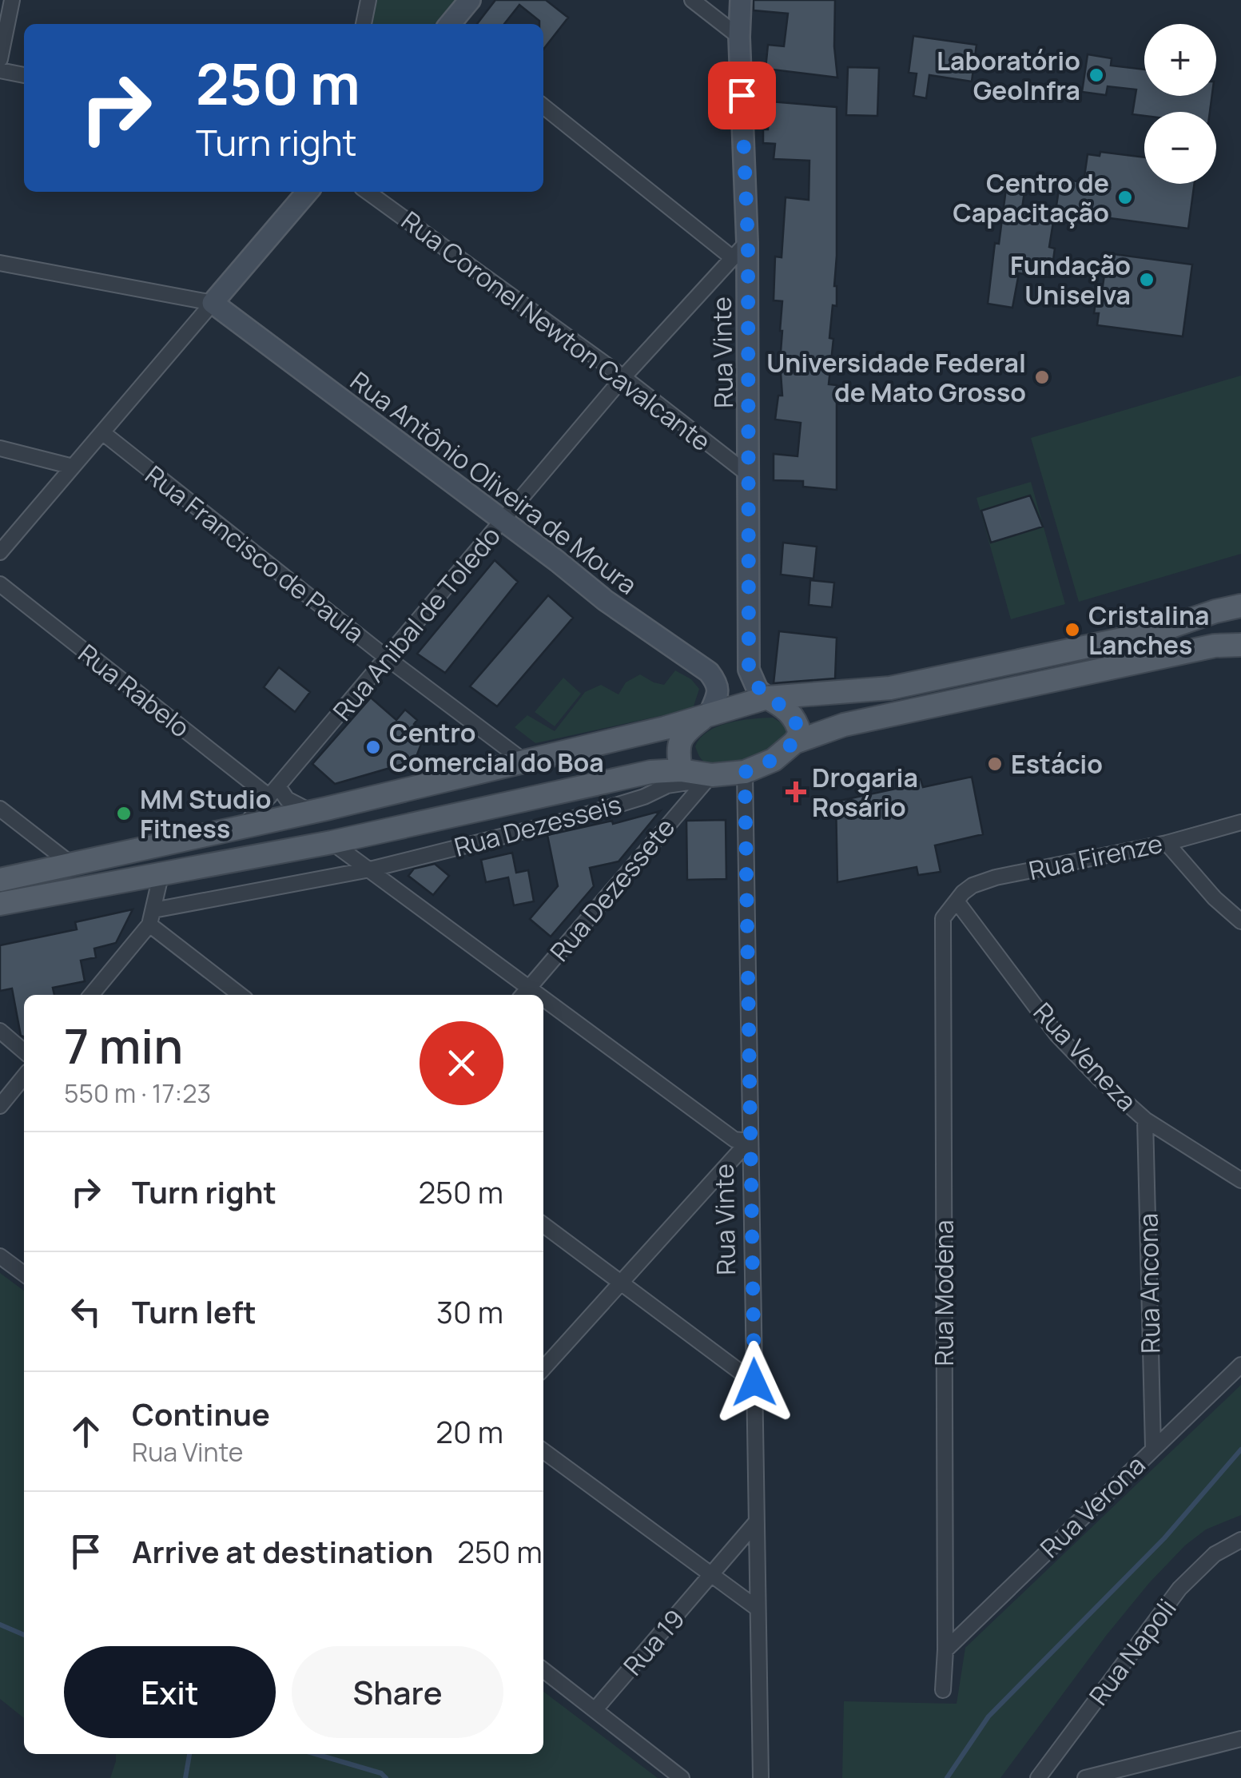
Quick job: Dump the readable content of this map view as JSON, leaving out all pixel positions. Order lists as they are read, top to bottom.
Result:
{
  "streets": {
    "street": [
      "Rua Coronel Newton Cavalcante",
      "Rua Vinte",
      "Rua Antônio Oliveira de Moura",
      "Rua Francisco de Paula",
      "Rua Anibal de Toledo",
      "Rua Rabelo",
      "Rua Dezesseis",
      "Rua Firenze",
      "Rua Dezessete",
      "Rua Veneza",
      "Rua Ancona",
      "Rua Modena",
      "Rua Verona",
      "Rua 19",
      "Rua Napoli"
    ]
  },
  "crossings": [
    ["Rua Coronel Newton Cavalcante", "Rua Vinte"],
    ["Rua Coronel Newton Cavalcante", "Rua Anibal de Toledo"],
    ["Rua Vinte", "Rua Anibal de Toledo"],
    ["Rua Antônio Oliveira de Moura", "Rua Anibal de Toledo"],
    ["Rua Francisco de Paula", "Rua Anibal de Toledo"],
    ["Rua Anibal de Toledo", "Rua Rabelo"],
    ["Rua Dezesseis", "Rua Dezessete"],
    ["Rua Firenze", "Rua Veneza"],
    ["Rua Firenze", "Rua Modena"],
    ["Rua Veneza", "Rua Ancona"],
    ["Rua Veneza", "Rua Modena"],
    ["Rua Ancona", "Rua Verona"],
    ["Rua Modena", "Rua Verona"]
  ],
  "places": {
    "other": [
      "Laboratório GeoInfra",
      "Centro de Capacitação",
      "Fundação Uniselva",
      "Universidade Federal de Mato Grosso",
      "Cristalina Lanches",
      "Centro Comercial do Boa",
      "Estácio",
      "MM Studio Fitness"
    ],
    "health": ["Drogaria Rosário"]
  },
  "page": {
    "map_buttons": ["+", "−"],
    "turn": ["250 m", "Turn right"],
    "heading": ["7 min", "550 m · 17:23"],
    "list": [
      {
        "name": "Turn right",
        "value": "250 m"
      },
      {
        "name": "Turn left",
        "value": "30 m"
      },
      {
        "name": "Continue",
        "note": "Rua Vinte",
        "value": "20 m"
      },
      {
        "name": "Arrive at destination",
        "value": "250 m"
      }
    ],
    "buttons": ["Exit", "Share"]
  }
}
